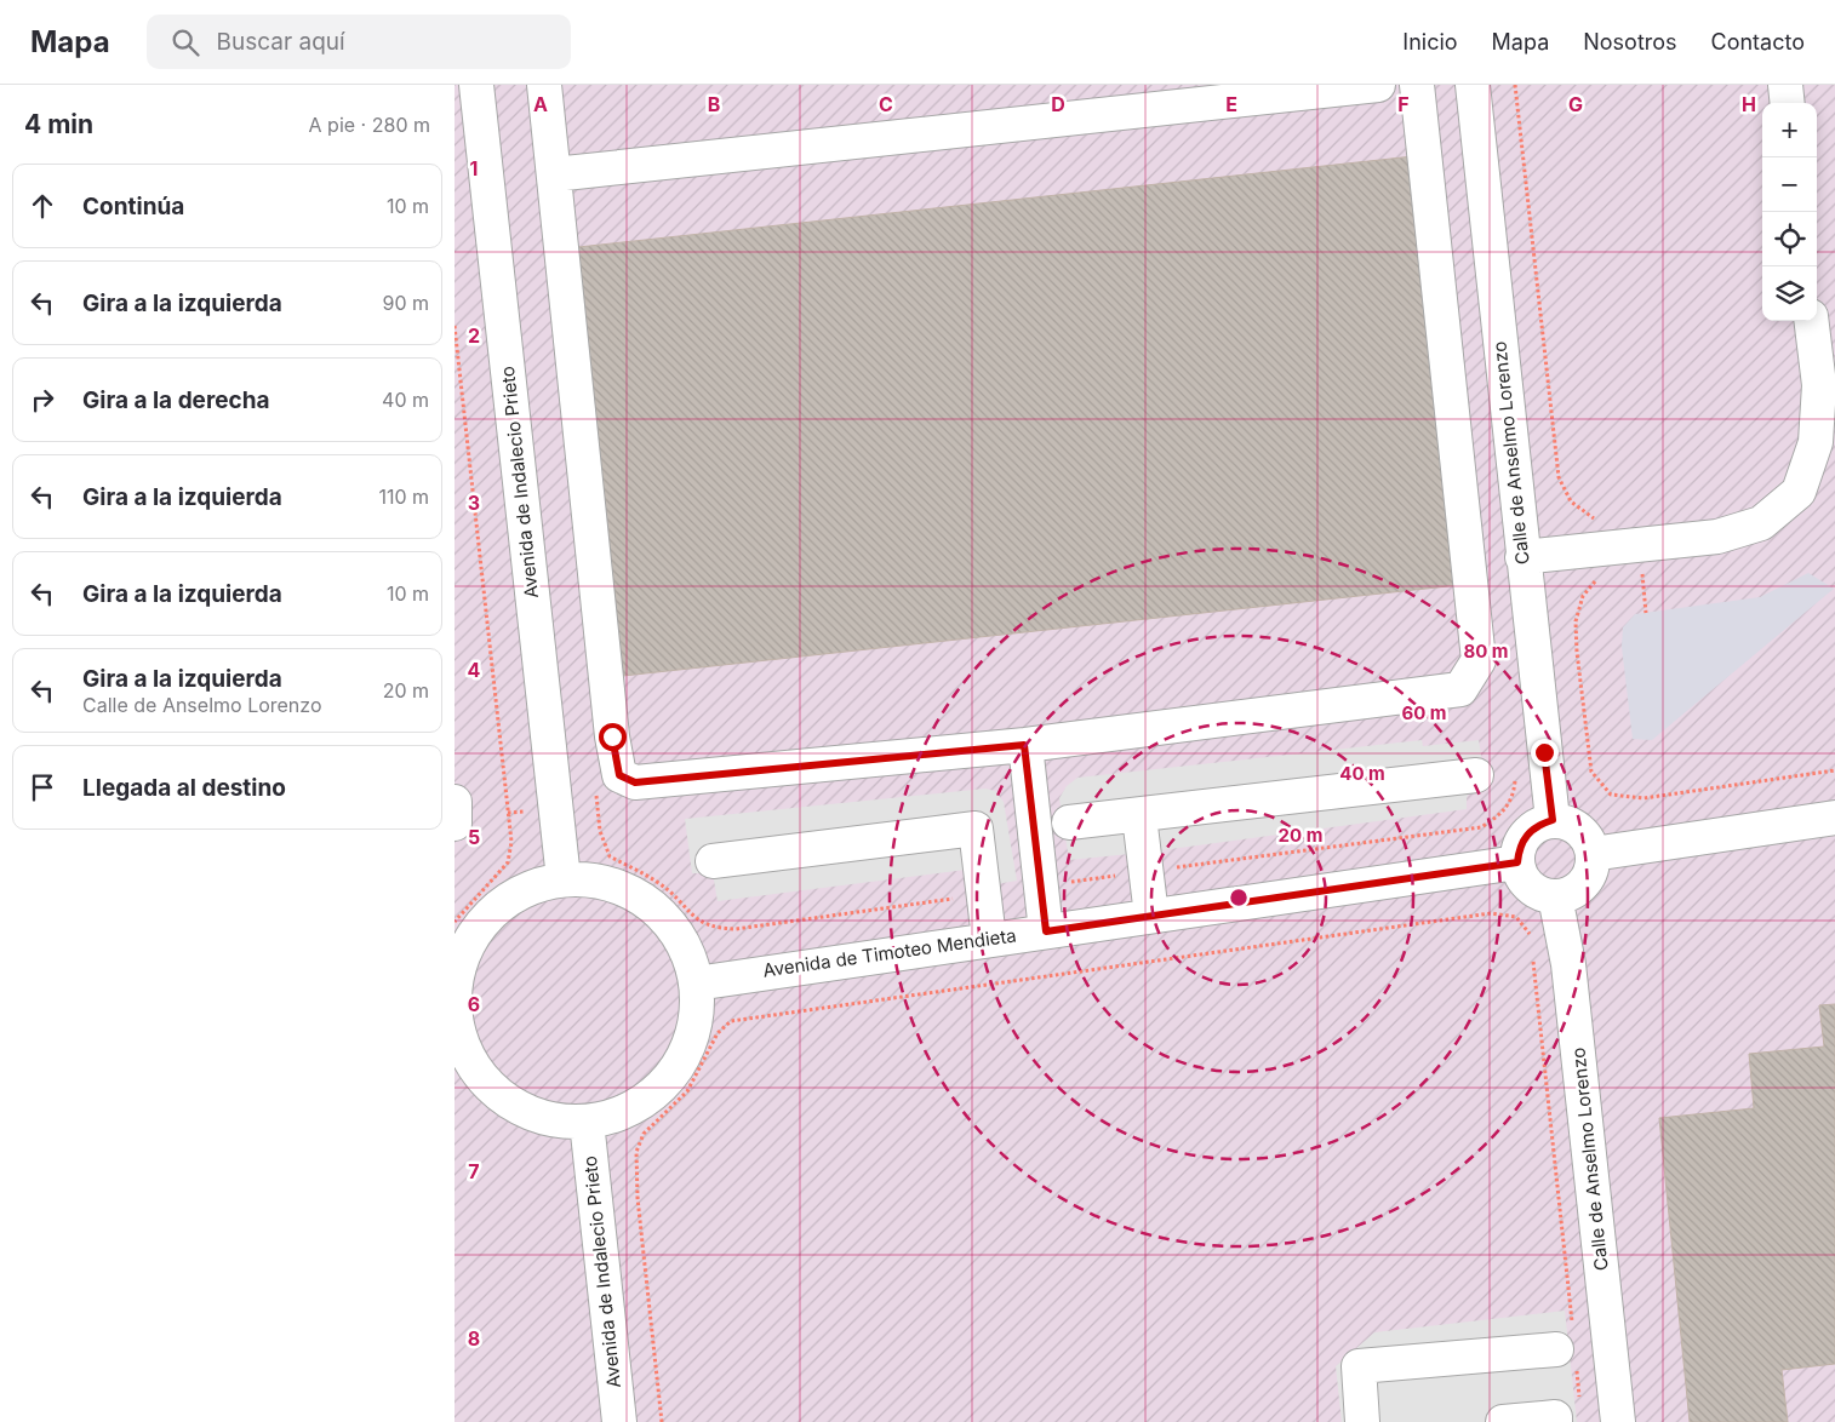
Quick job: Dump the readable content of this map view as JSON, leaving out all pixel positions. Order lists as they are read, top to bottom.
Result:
{
  "streets": {
    "street": ["Calle de Anselmo Lorenzo", "Avenida de Indalecio Prieto", "Avenida de Timoteo Mendieta"]
  },
  "crossings": [
    ["Calle de Anselmo Lorenzo", "Avenida de Timoteo Mendieta"]
  ],
  "page": {
    "header": "Mapa",
    "search": "Buscar aquí",
    "nav": [
      "Inicio",
      "Mapa",
      "Nosotros",
      "Contacto"
    ],
    "heading": ["4 min", "A pie · 280 m"],
    "map_buttons": ["+", "−"],
    "list": [
      ["Continúa", "10 m"],
      ["Gira a la izquierda", "90 m"],
      ["Gira a la derecha", "40 m"],
      ["Gira a la izquierda", "110 m"],
      ["Gira a la izquierda", "10 m"],
      ["Gira a la izquierda", "Calle de Anselmo Lorenzo", "20 m"],
      "Llegada al destino"
    ]
  },
  "grid": {
    "columns": [
      "A",
      "B",
      "C",
      "D",
      "E",
      "F",
      "G",
      "H"
    ],
    "rows": [
      "1",
      "2",
      "3",
      "4",
      "5",
      "6",
      "7",
      "8"
    ]
  },
  "rings": [
    "80 m",
    "60 m",
    "40 m",
    "20 m"
  ]
}
